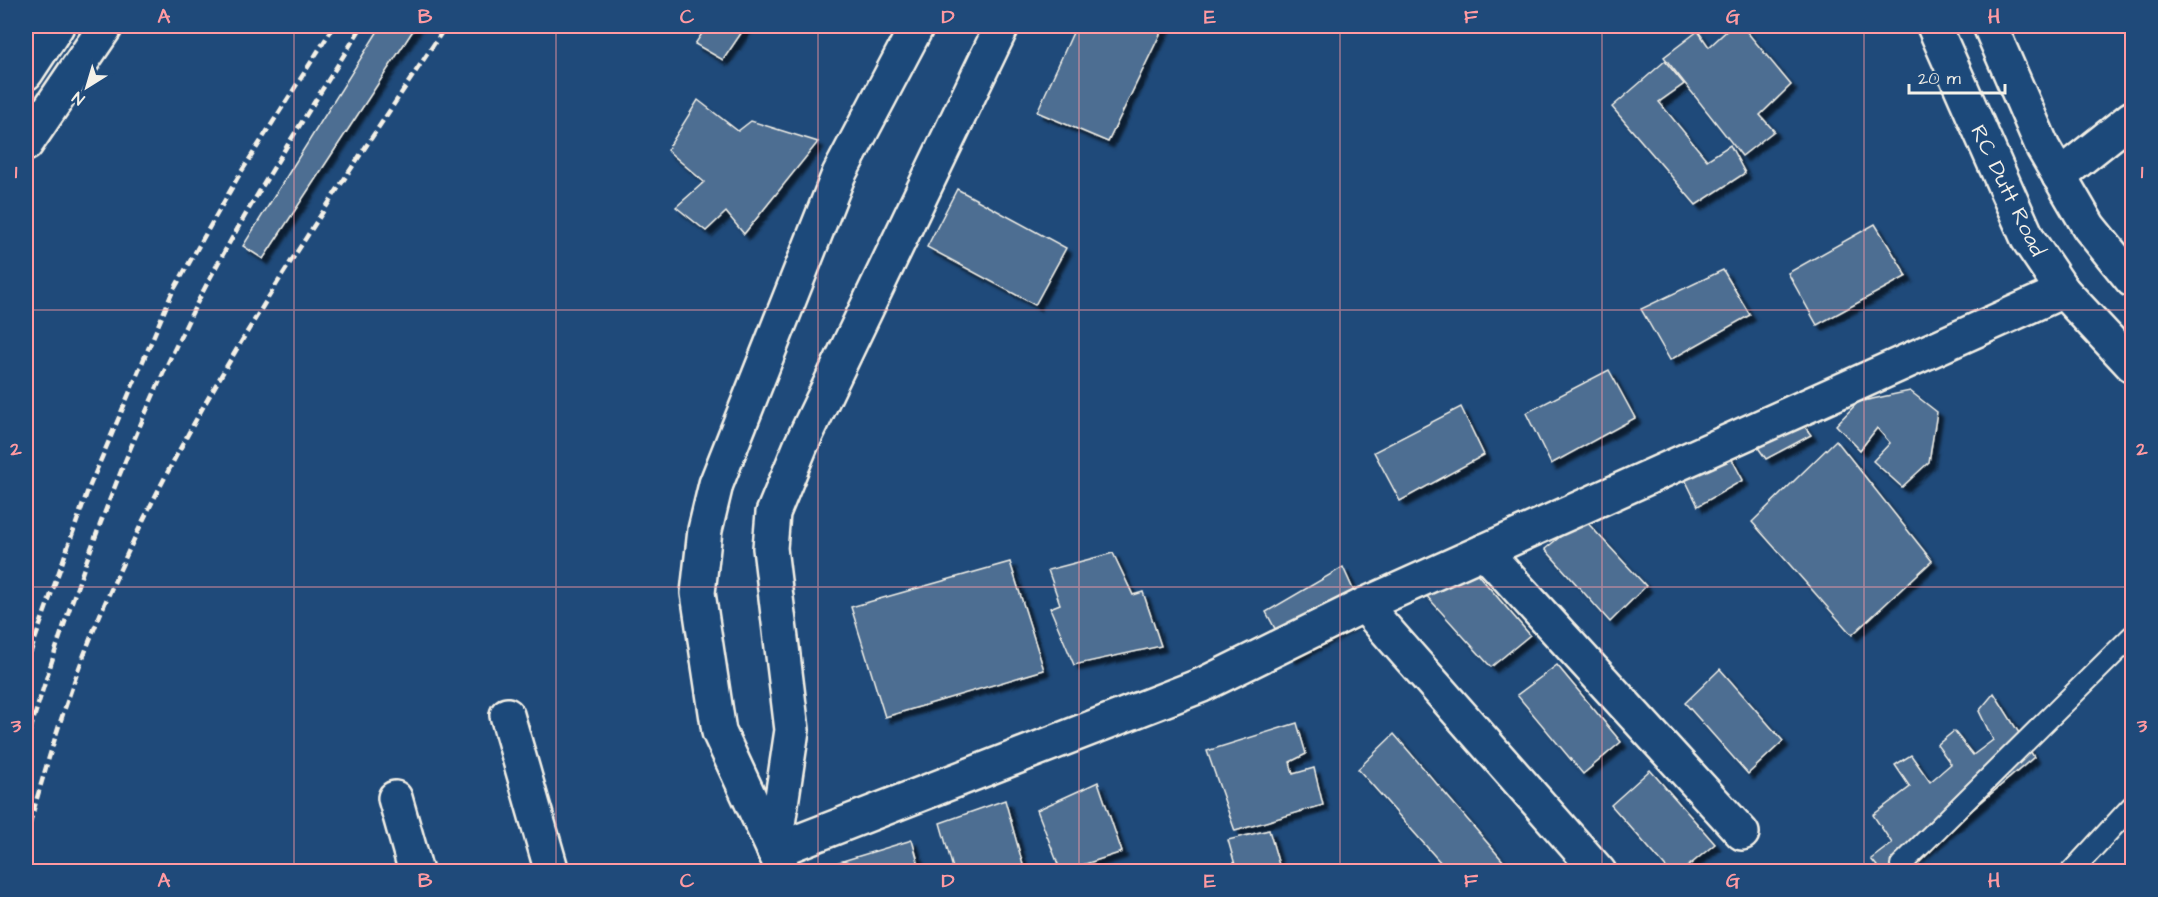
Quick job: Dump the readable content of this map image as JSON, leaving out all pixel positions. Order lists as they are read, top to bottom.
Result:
{
  "streets": {
    "street": ["RC Dutt Road"]
  },
  "scale_bar": "20 m",
  "north": "bottom left",
  "grid": {
    "columns": [
      "A",
      "B",
      "C",
      "D",
      "E",
      "F",
      "G",
      "H"
    ],
    "rows": ["1", "2", "3"]
  }
}
